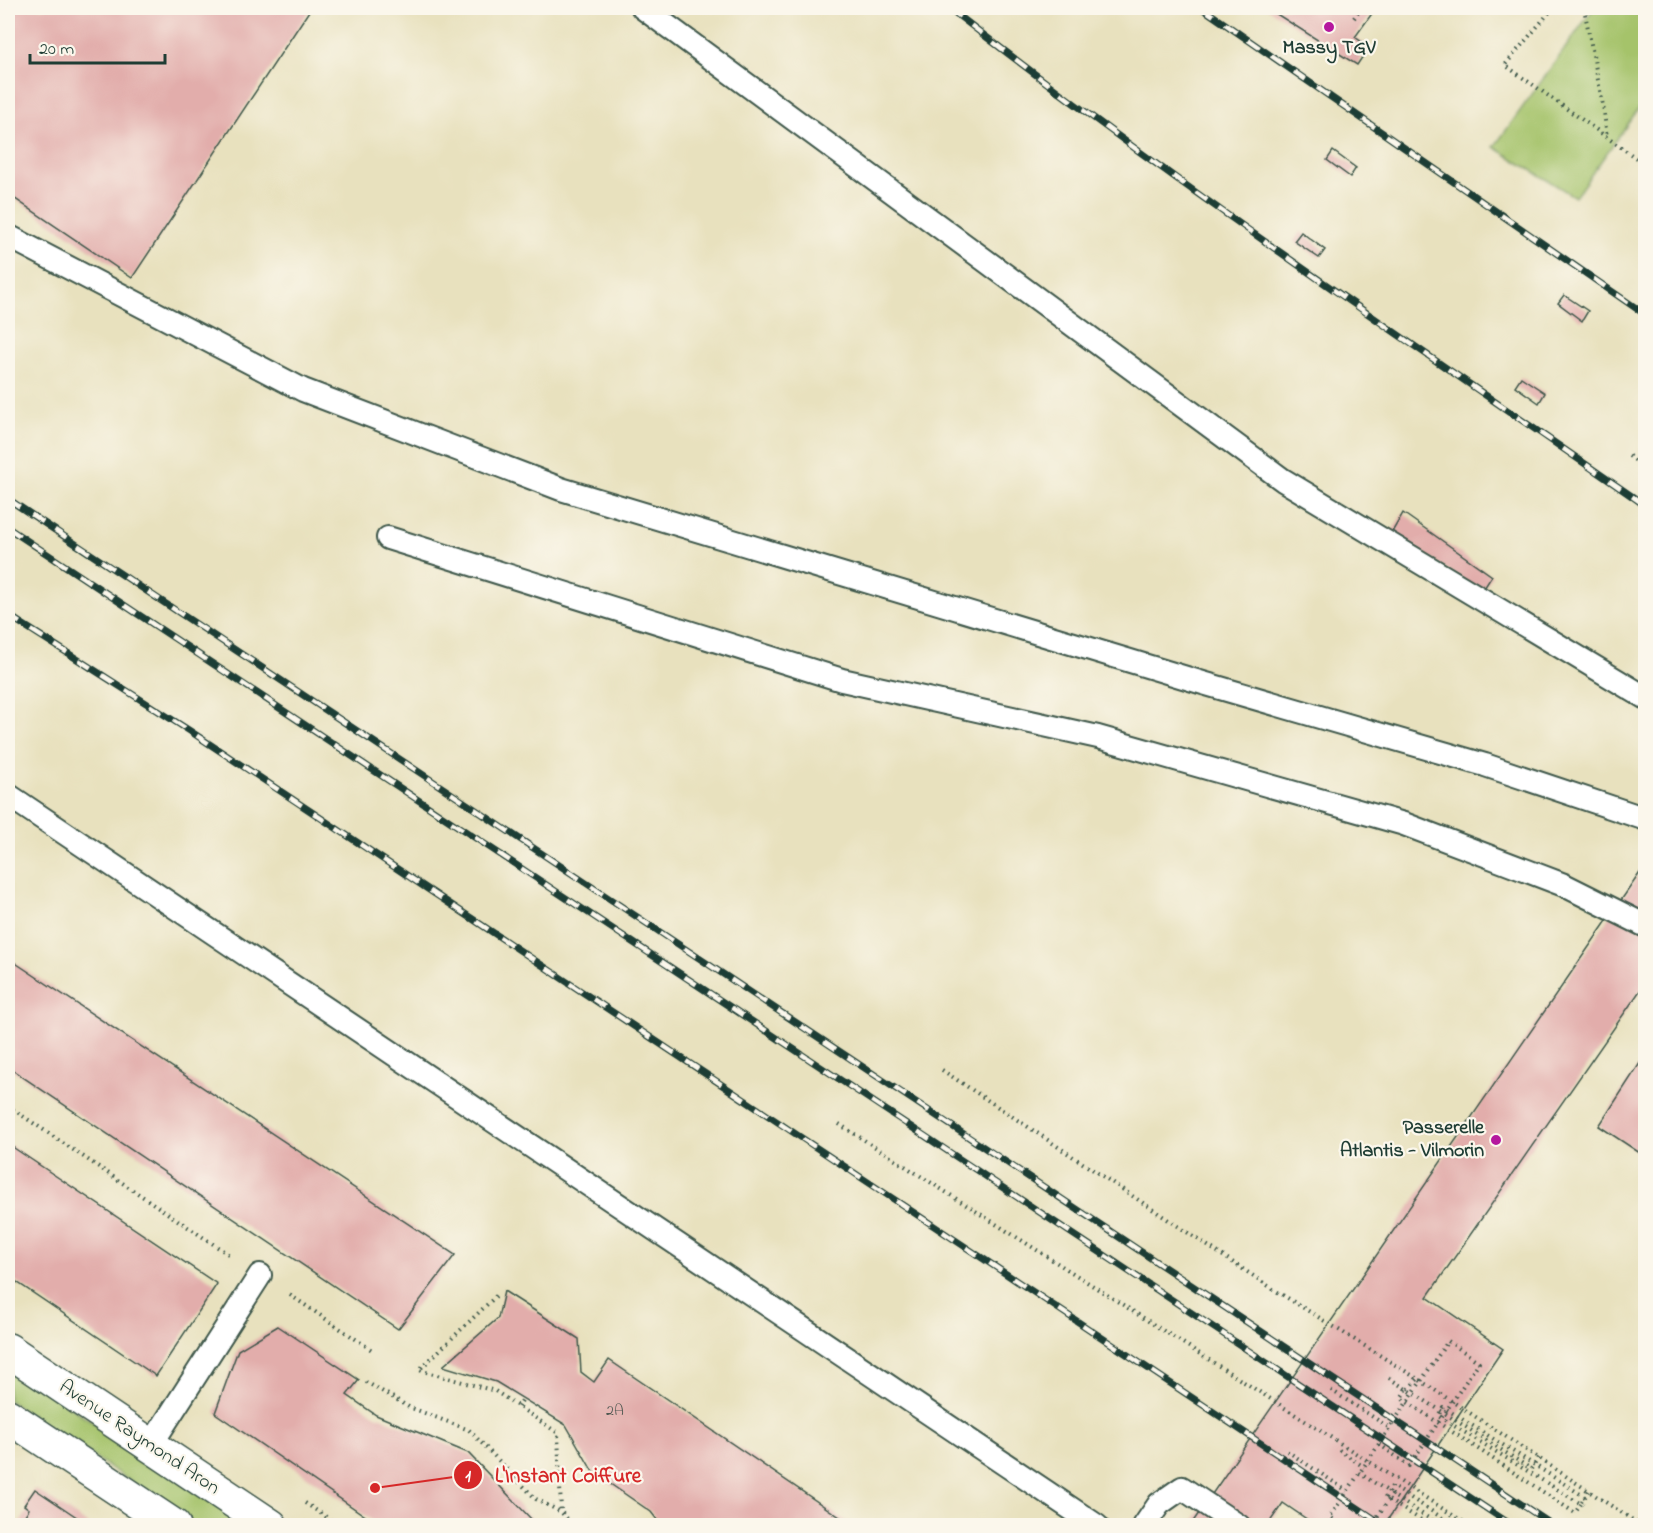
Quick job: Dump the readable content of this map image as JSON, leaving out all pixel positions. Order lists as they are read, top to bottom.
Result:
{
  "streets": {
    "street": ["Avenue Raymond Aron"]
  },
  "places": ["Massy TGV", "Passerelle Atlantis - Vilmorin", "L'Instant Coiffure"],
  "house_numbers": ["2A"],
  "scale_bar": "20 m"
}
